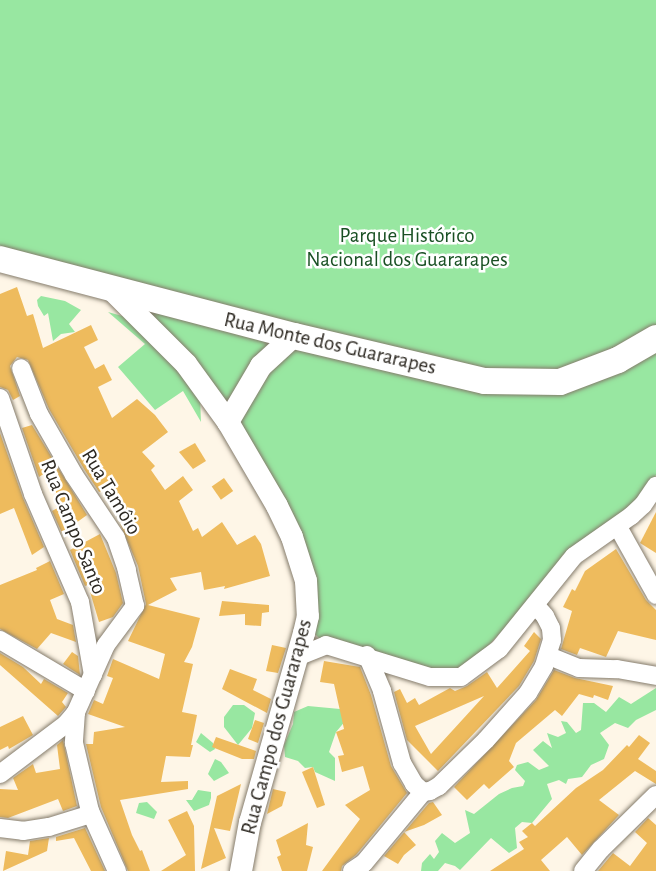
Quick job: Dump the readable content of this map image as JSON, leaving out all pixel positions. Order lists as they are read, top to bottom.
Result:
{
  "streets": {
    "main road": ["Rua Monte dos Guararapes"],
    "street": ["Rua Tamôio", "Rua Campo Santo", "Rua Campo dos Guararapes"]
  },
  "crossings": [
    ["Rua Monte dos Guararapes", "Rua Campo dos Guararapes"],
    ["Rua Tamôio", "Rua Campo Santo"]
  ],
  "parks": ["Parque Histórico Nacional dos Guararapes"]
}
